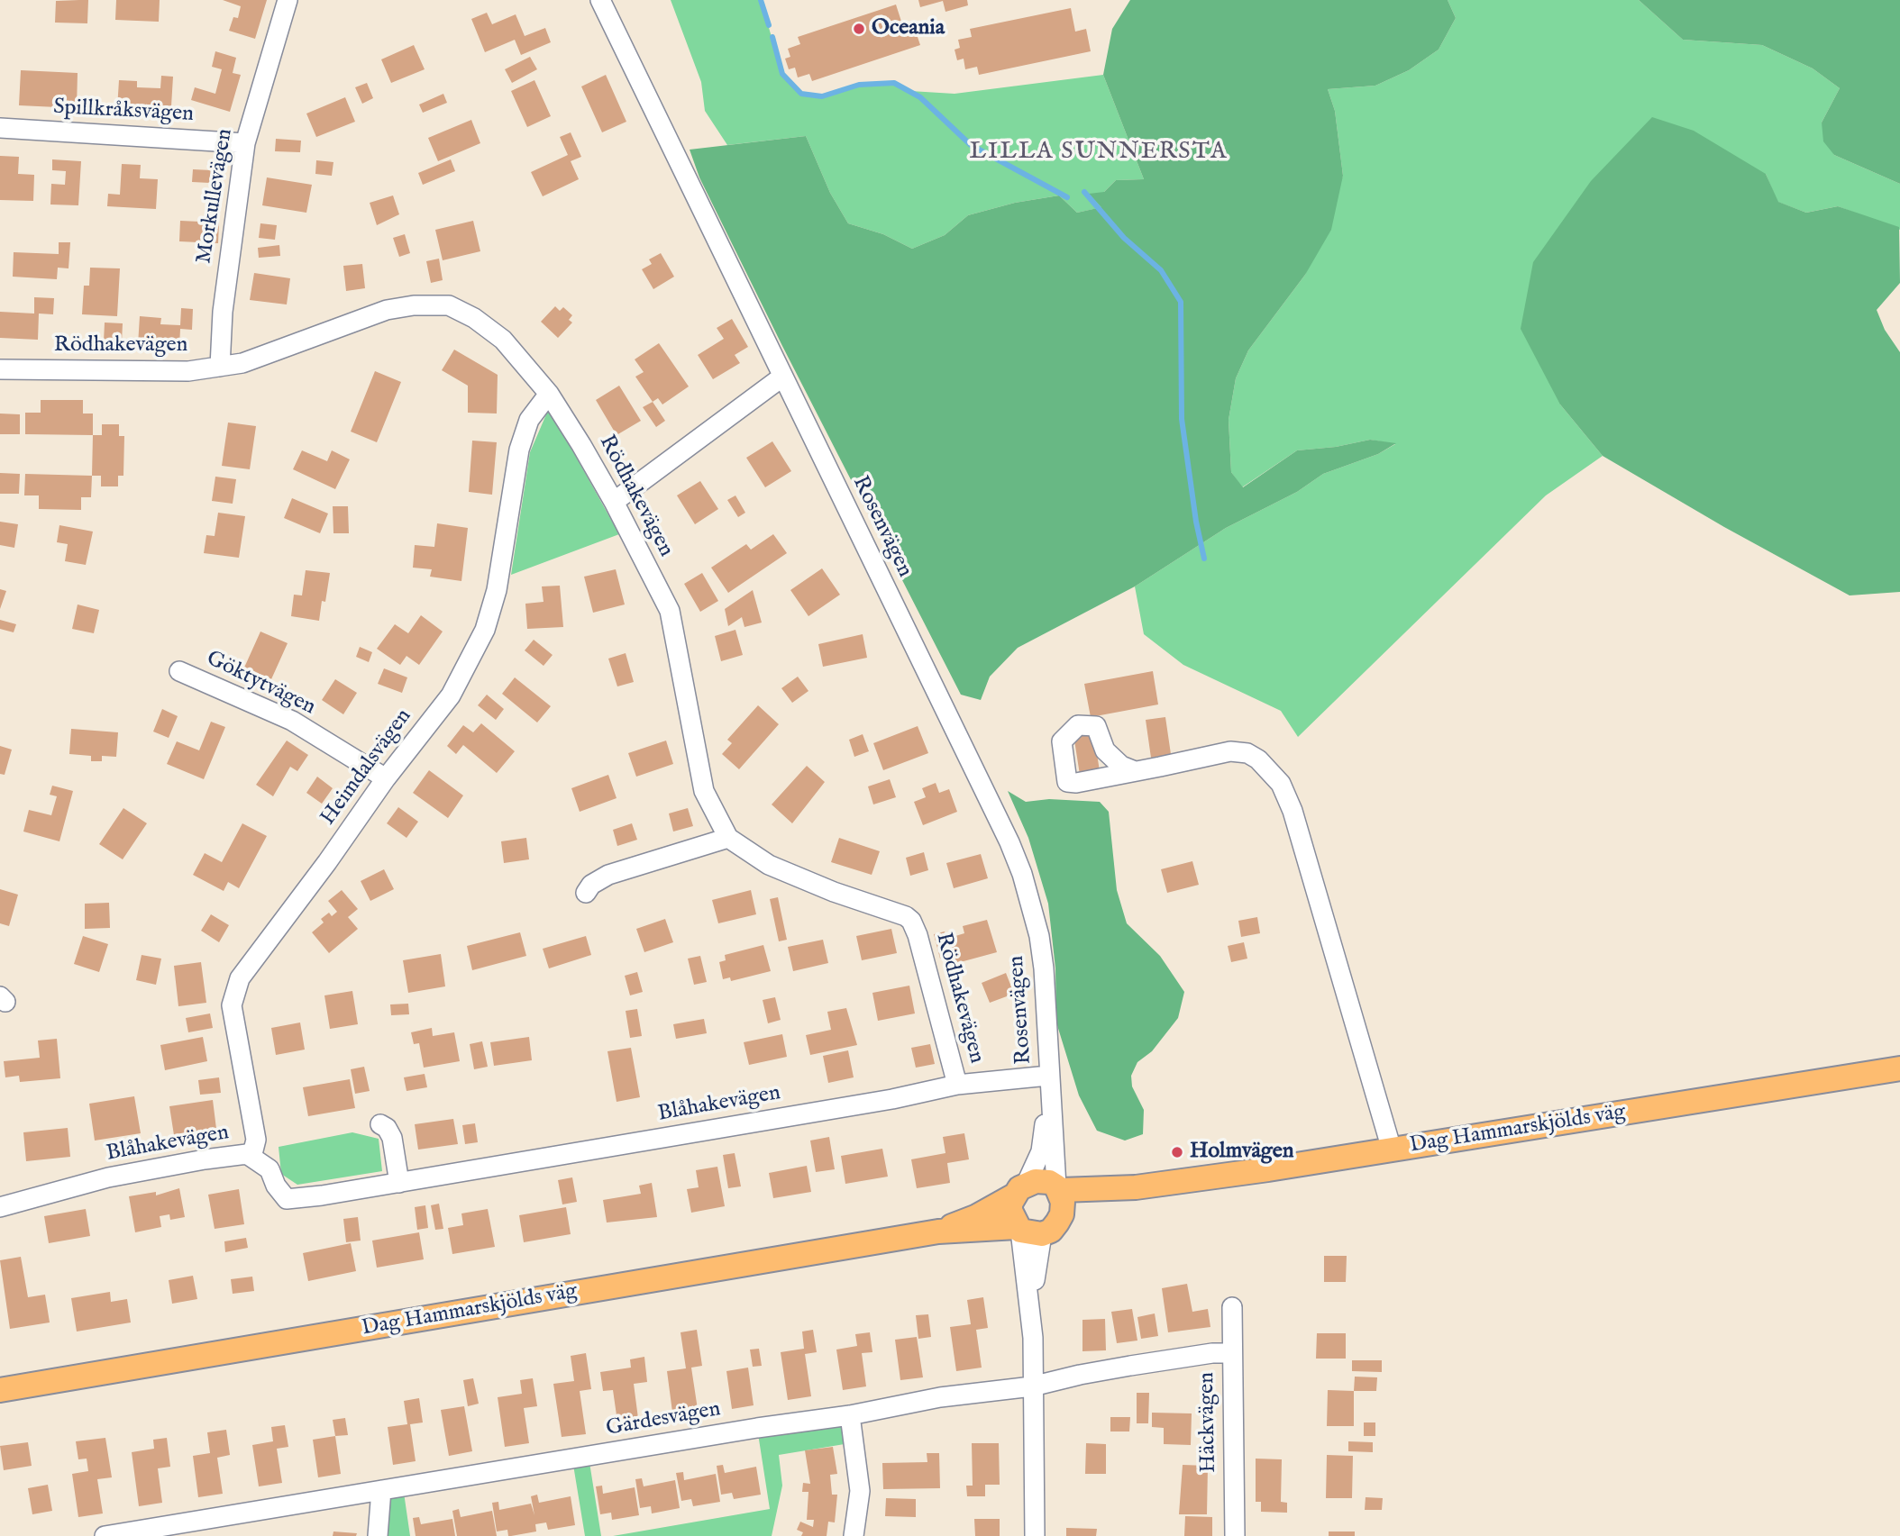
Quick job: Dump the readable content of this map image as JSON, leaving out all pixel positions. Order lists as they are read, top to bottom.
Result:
{
  "streets": {
    "main road": ["Dag Hammarskjölds väg"],
    "street": [
      "Spillkråksvägen",
      "Morkullevägen",
      "Rödhakevägen",
      "Rosenvägen",
      "Göktytvägen",
      "Heimdalsvägen",
      "Blåhakevägen",
      "Gärdesvägen",
      "Häckvägen"
    ]
  },
  "crossings": [
    ["Spillkråksvägen", "Morkullevägen"],
    ["Morkullevägen", "Rödhakevägen"],
    ["Rödhakevägen", "Heimdalsvägen"],
    ["Rödhakevägen", "Blåhakevägen"],
    ["Rosenvägen", "Blåhakevägen"],
    ["Rosenvägen", "Dag Hammarskjölds väg"],
    ["Göktytvägen", "Heimdalsvägen"],
    ["Heimdalsvägen", "Blåhakevägen"],
    ["Gärdesvägen", "Häckvägen"]
  ],
  "districts": ["LILLA SUNNERSTA"],
  "places": ["Oceania", "Holmvägen"]
}
